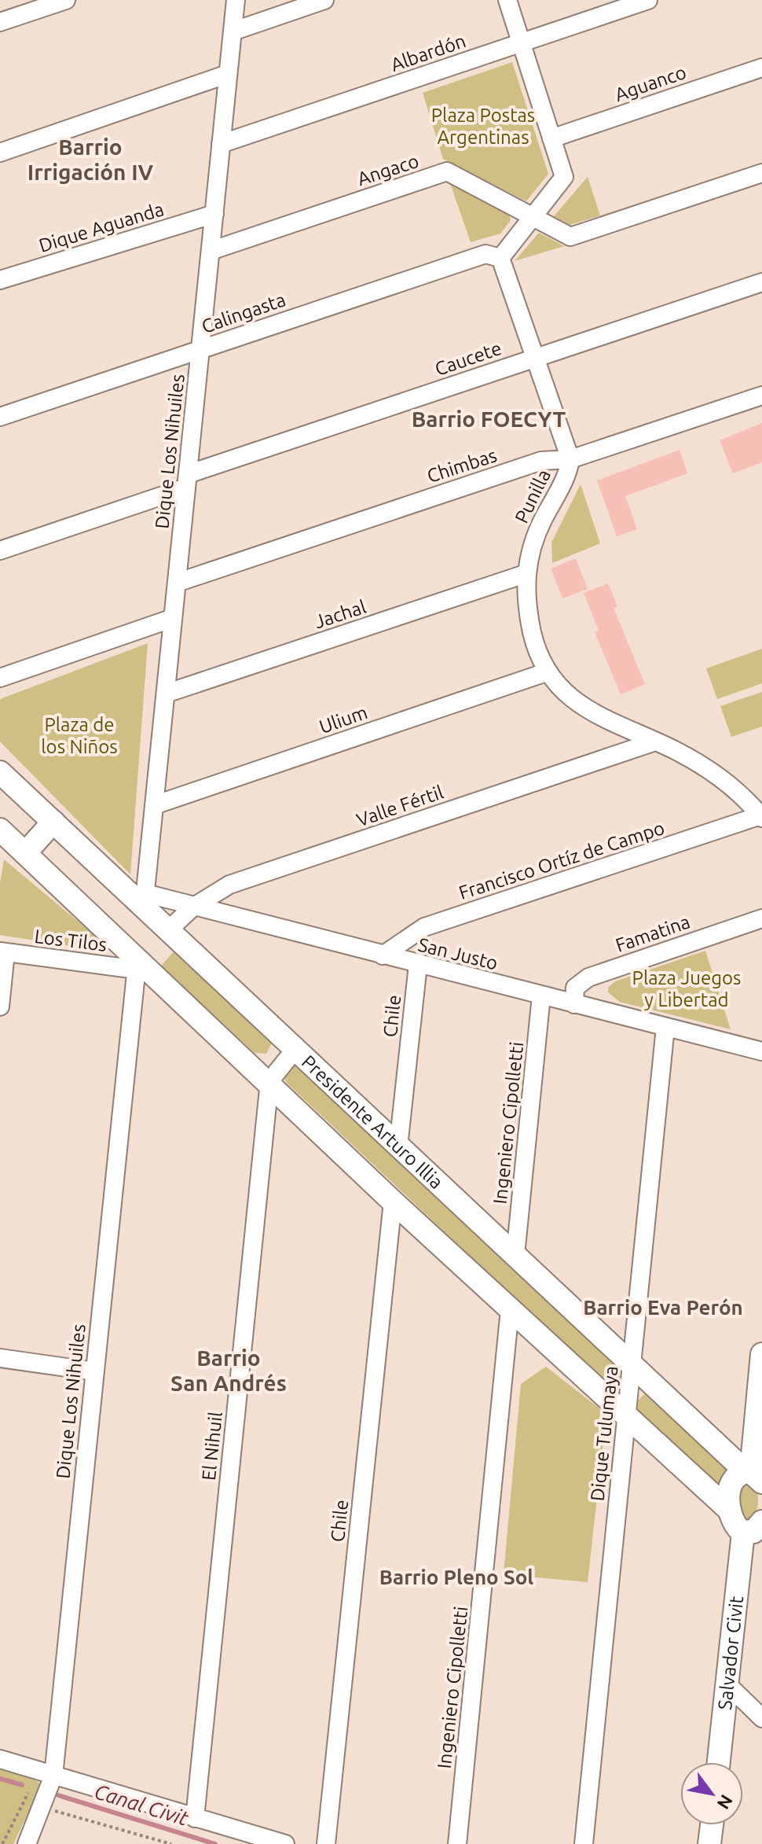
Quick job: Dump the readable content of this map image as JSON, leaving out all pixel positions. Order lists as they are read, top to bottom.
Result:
{
  "streets": {
    "street": [
      "Albardón",
      "Aguanco",
      "Angaco",
      "Dique Aguanda",
      "Calingasta",
      "Caucete",
      "Dique Los Nihuiles",
      "Chimbas",
      "Punilla",
      "Jachal",
      "Ulium",
      "Valle Fértil",
      "Francisco Ortíz de Campo",
      "Famatina",
      "Los Tilos",
      "San Justo",
      "Chile",
      "Presidente Arturo Illia",
      "Ingeniero Cipolletti",
      "Dique Tulumaya",
      "El Nihuil",
      "Salvador Civit"
    ]
  },
  "crossings": [
    ["Albardón", "Dique Los Nihuiles"],
    ["Angaco", "Dique Los Nihuiles"],
    ["Dique Aguanda", "Dique Los Nihuiles"],
    ["Calingasta", "Dique Los Nihuiles"],
    ["Calingasta", "Punilla"],
    ["Caucete", "Dique Los Nihuiles"],
    ["Caucete", "Punilla"],
    ["Dique Los Nihuiles", "Chimbas"],
    ["Dique Los Nihuiles", "Jachal"],
    ["Dique Los Nihuiles", "Ulium"],
    ["Dique Los Nihuiles", "Los Tilos"],
    ["Dique Los Nihuiles", "San Justo"],
    ["Dique Los Nihuiles", "Presidente Arturo Illia"],
    ["Chimbas", "Punilla"],
    ["Punilla", "Jachal"],
    ["Punilla", "Ulium"],
    ["Punilla", "Valle Fértil"],
    ["Punilla", "Francisco Ortíz de Campo"],
    ["Valle Fértil", "San Justo"],
    ["Valle Fértil", "Presidente Arturo Illia"],
    ["Francisco Ortíz de Campo", "San Justo"],
    ["Famatina", "San Justo"],
    ["San Justo", "Chile"],
    ["San Justo", "Presidente Arturo Illia"],
    ["San Justo", "Ingeniero Cipolletti"],
    ["San Justo", "Dique Tulumaya"],
    ["Chile", "Presidente Arturo Illia"],
    ["Presidente Arturo Illia", "Ingeniero Cipolletti"],
    ["Presidente Arturo Illia", "Dique Tulumaya"]
  ],
  "districts": [
    "Barrio Irrigación IV",
    "Barrio FOECYT",
    "Barrio Eva Perón",
    "Barrio San Andrés",
    "Barrio Pleno Sol"
  ],
  "water": ["Canal Civit"],
  "parks": ["Plaza Postas Argentinas", "Plaza de los Niños", "Plaza Juegos y Libertad"],
  "north": "bottom right"
}
